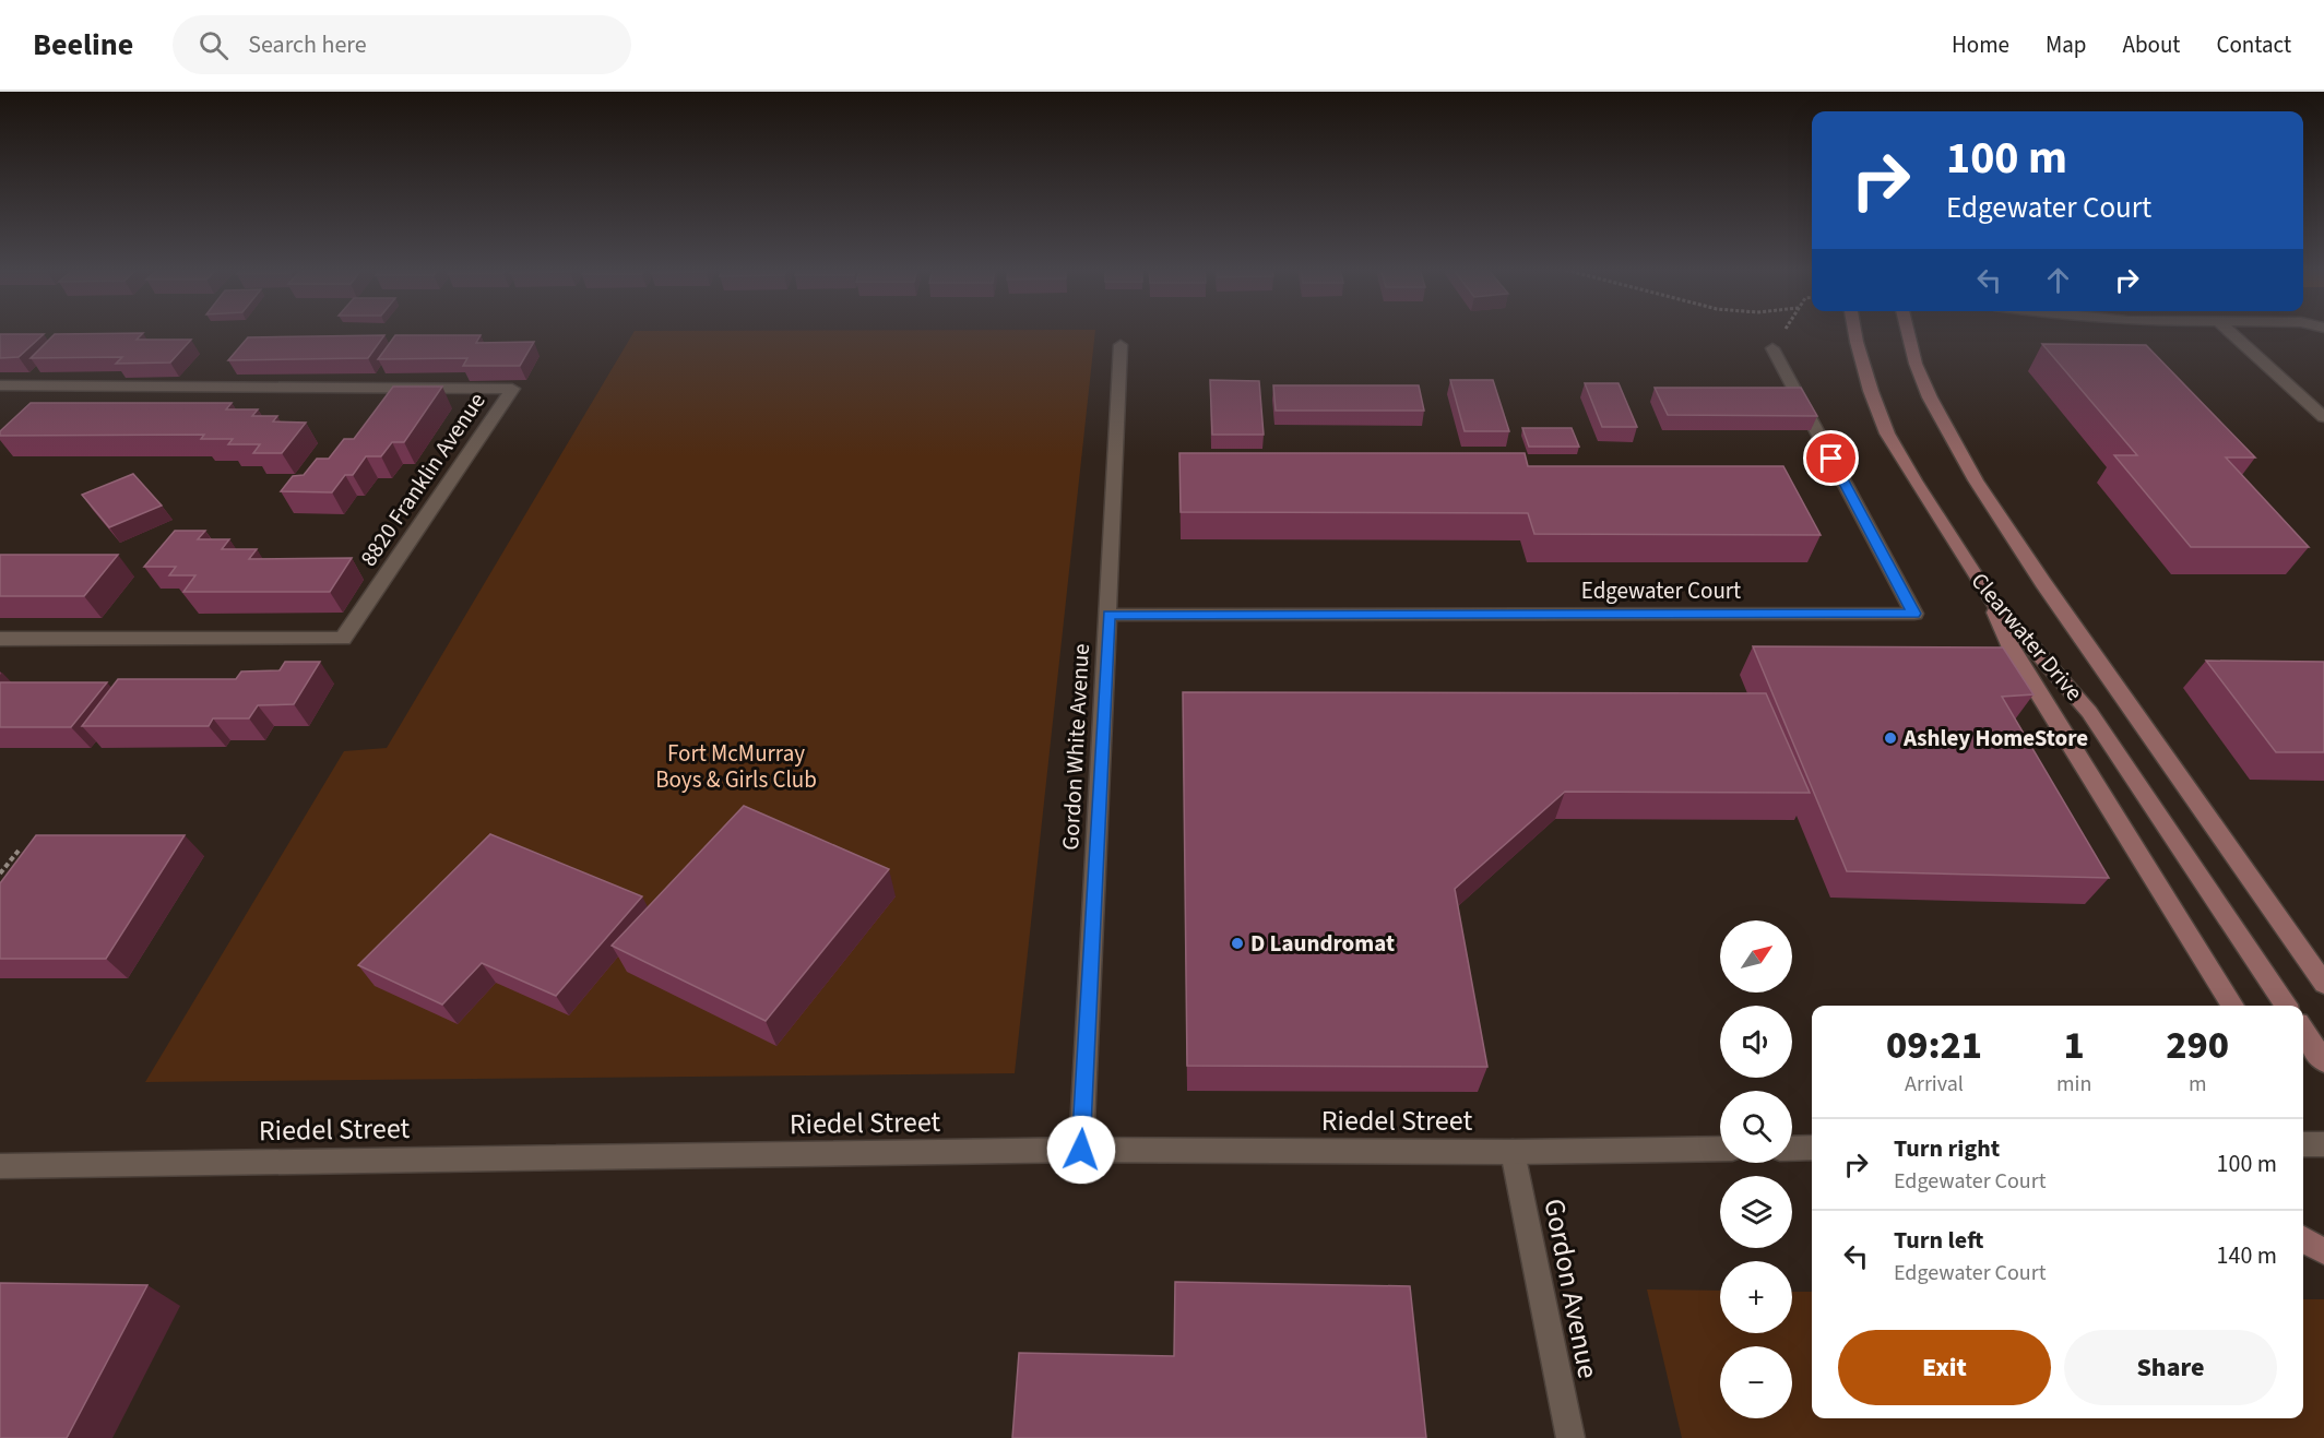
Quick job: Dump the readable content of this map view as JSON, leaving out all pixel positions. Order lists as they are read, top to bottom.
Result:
{
  "streets": {
    "main road": ["Clearwater Drive"],
    "street": [
      "8820 Franklin Avenue",
      "Edgewater Court",
      "Gordon White Avenue",
      "Riedel Street",
      "Gordon Avenue"
    ]
  },
  "crossings": [
    ["Edgewater Court", "Gordon White Avenue"],
    ["Gordon White Avenue", "Riedel Street"],
    ["Riedel Street", "Gordon Avenue"]
  ],
  "parks": ["Fort McMurray Boys & Girls Club"],
  "places": ["Ashley HomeStore", "D Laundromat"],
  "north": "top right",
  "page": {
    "header": "Beeline",
    "search": "Search here",
    "nav": [
      "Home",
      "Map",
      "About",
      "Contact"
    ],
    "turn": ["100 m", "Edgewater Court"],
    "map_buttons": ["+", "−"],
    "eta": [
      "09:21",
      "Arrival",
      "1",
      "min",
      "290",
      "m"
    ],
    "list": [
      {
        "name": "Turn right",
        "note": "Edgewater Court",
        "value": "100 m"
      },
      {
        "name": "Turn left",
        "note": "Edgewater Court",
        "value": "140 m"
      }
    ],
    "buttons": ["Exit", "Share"]
  }
}
